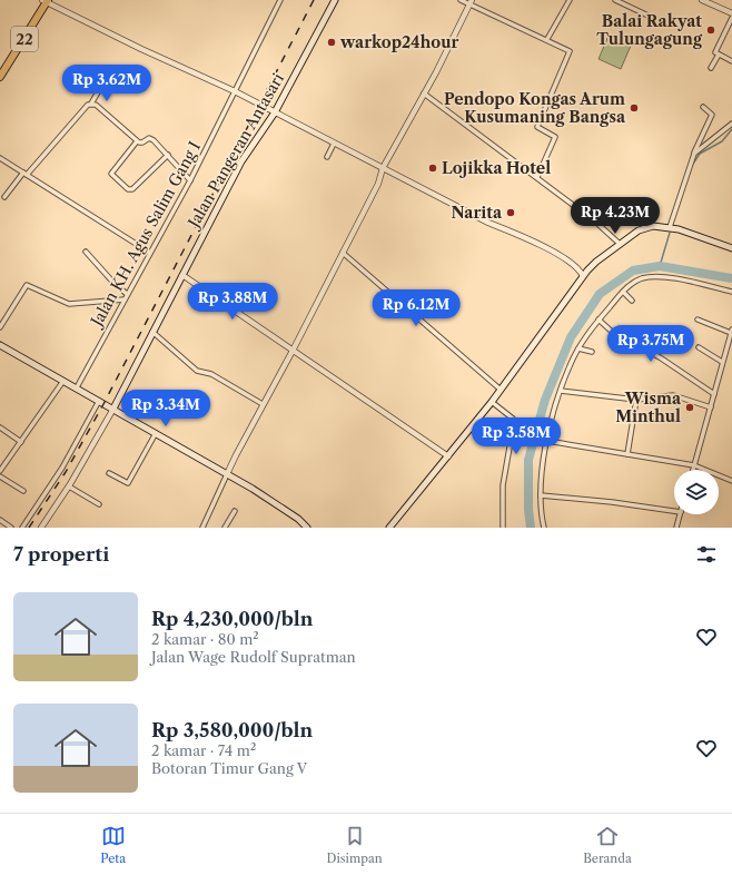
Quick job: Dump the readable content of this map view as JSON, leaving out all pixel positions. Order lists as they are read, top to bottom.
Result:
{
  "streets": {
    "highway": ["22"],
    "main road": ["Jalan Pangeran Antasari"],
    "street": ["Jalan KH. Agus Salim Gang I"]
  },
  "places": [
    "Balai Rakyat Tulungagung",
    "warkop24hour",
    "Pendopo Kongas Arum Kusumaning Bangsa",
    "Lojikka Hotel",
    "Narita",
    "Wisma Minthul"
  ],
  "page": {
    "price": [
      "Rp 3.62M",
      "Rp 4.23M",
      "Rp 3.88M",
      "Rp 6.12M",
      "Rp 3.75M",
      "Rp 3.34M",
      "Rp 3.58M"
    ],
    "heading": "7 properti",
    "list": [
      {
        "name": "Rp 4,230,000/bln",
        "note": "2 kamar · 80 m² · Jalan Wage Rudolf Supratman"
      },
      {
        "name": "Rp 3,580,000/bln",
        "note": "2 kamar · 74 m² · Botoran Timur Gang V"
      }
    ],
    "tabs": ["Peta", "Disimpan", "Beranda"]
  }
}
